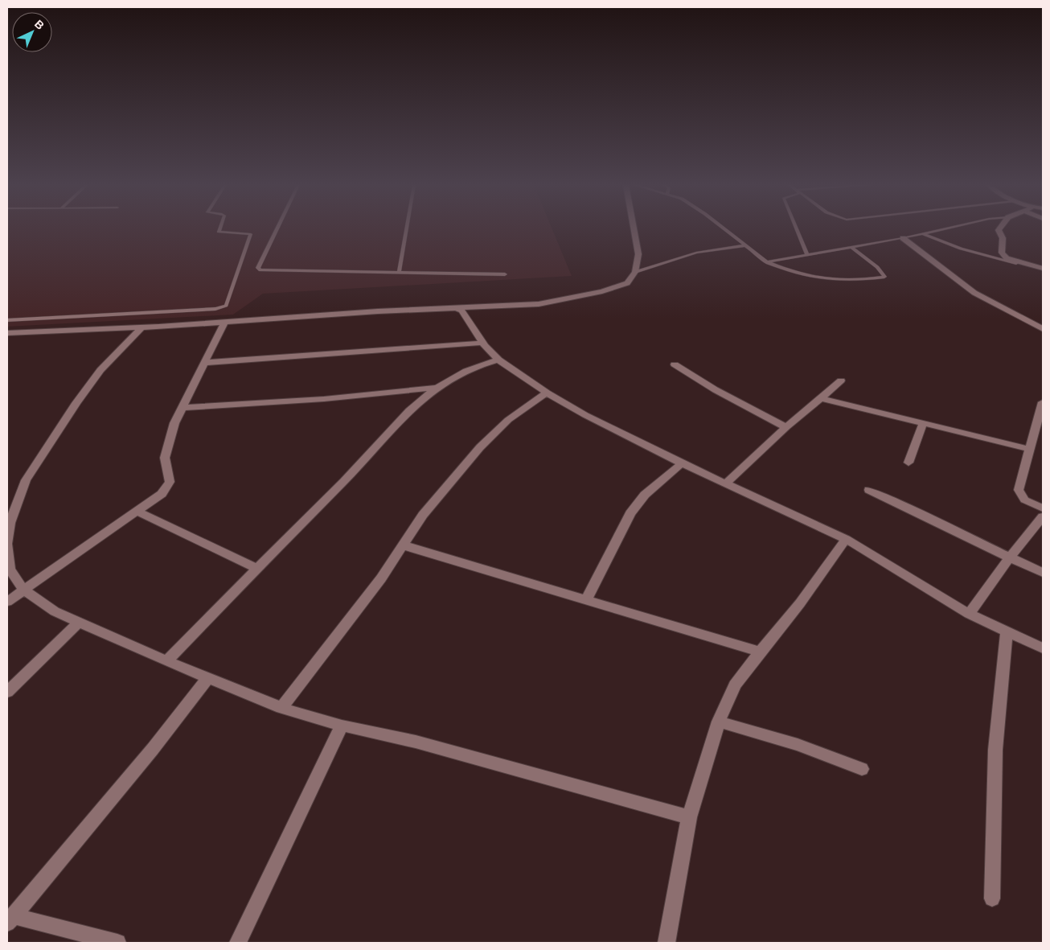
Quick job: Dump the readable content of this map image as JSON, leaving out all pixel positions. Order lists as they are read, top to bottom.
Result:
{
  "north": "top right"
}
